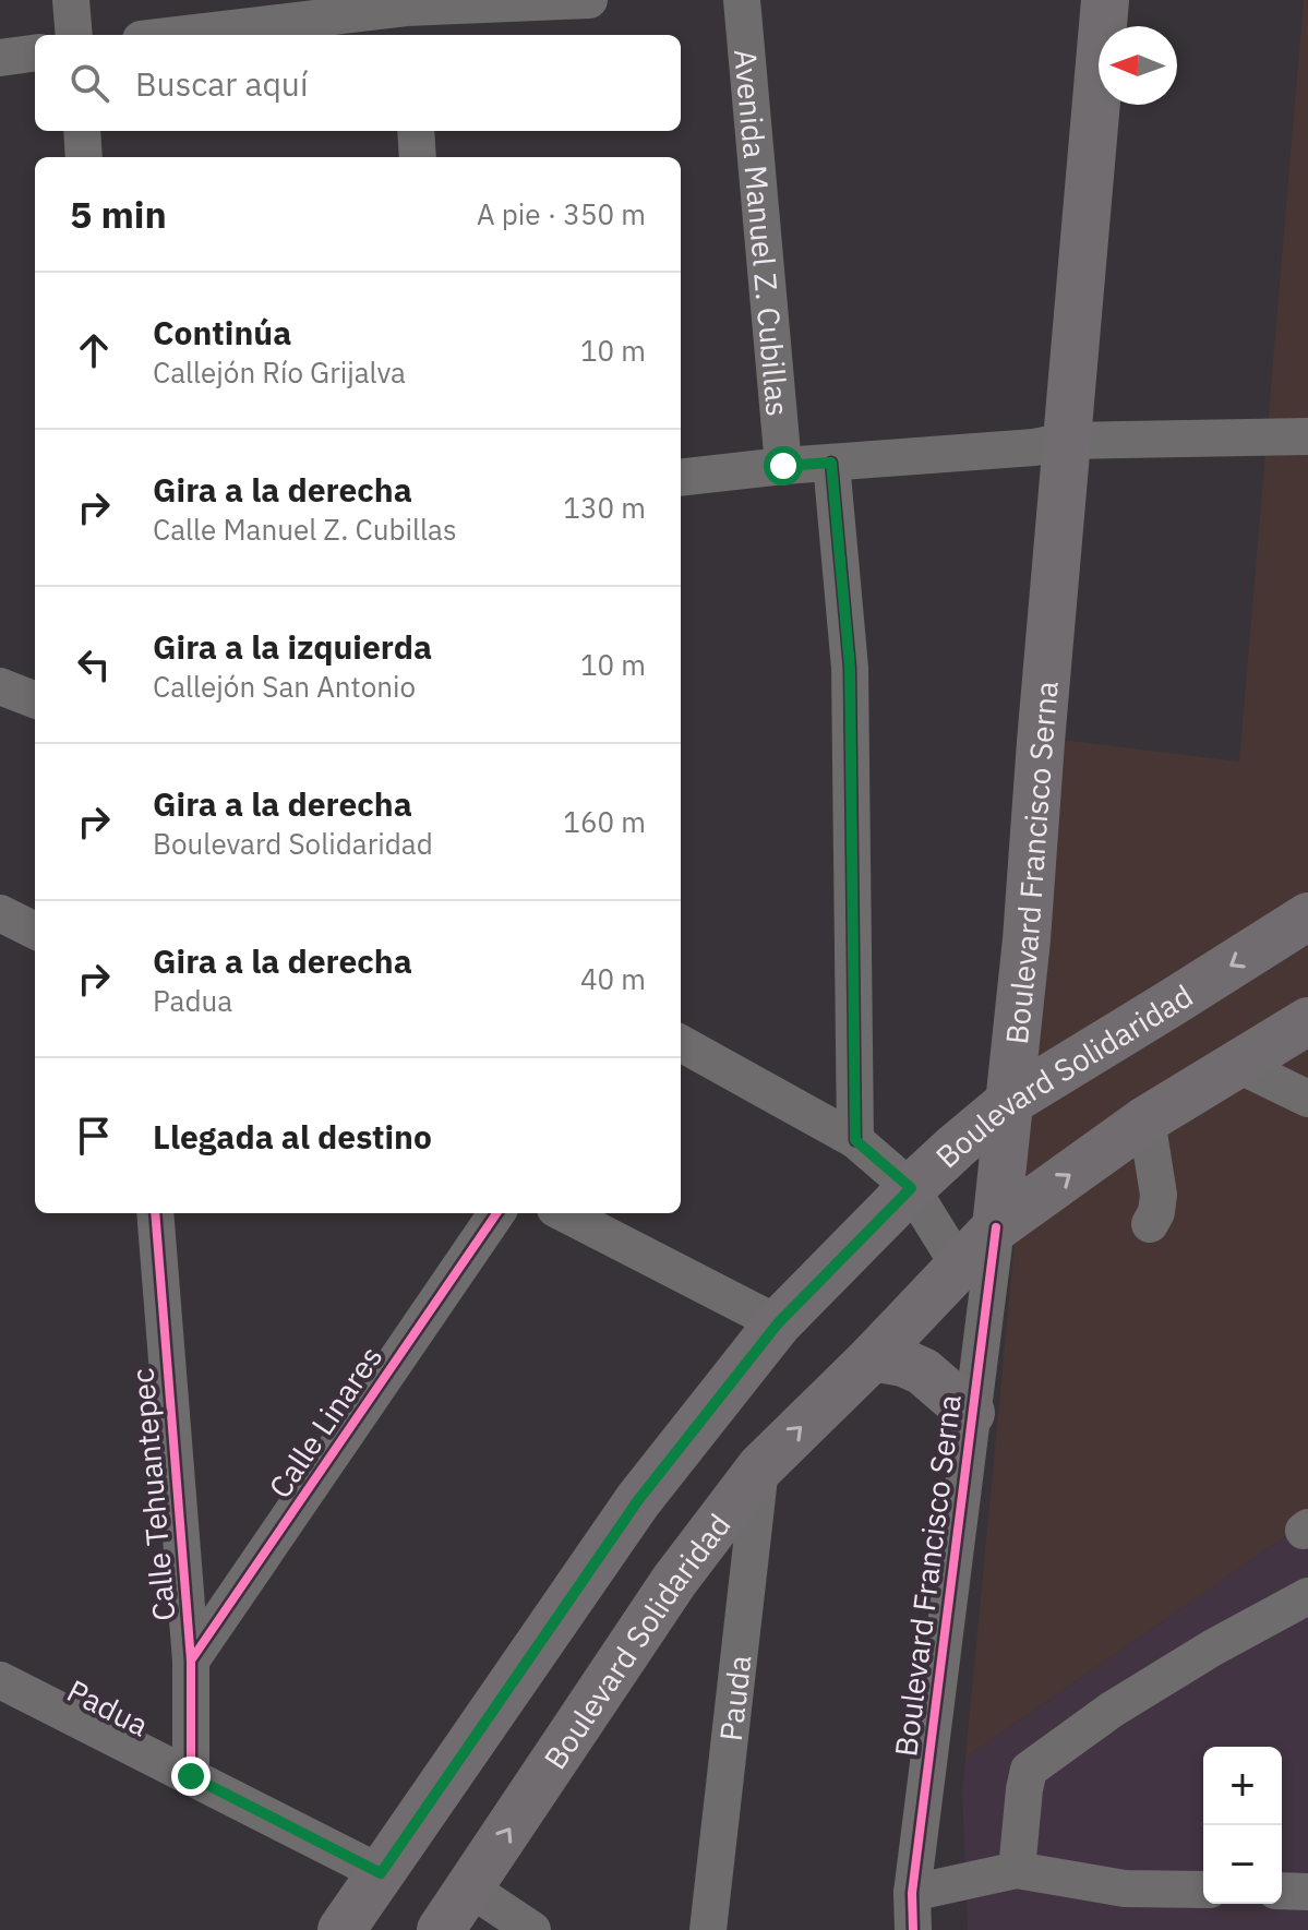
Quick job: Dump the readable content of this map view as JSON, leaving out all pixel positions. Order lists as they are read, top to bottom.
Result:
{
  "streets": {
    "main road": ["Boulevard Francisco Serna", "Boulevard Solidaridad"],
    "street": [
      "Avenida Manuel Z. Cubillas",
      "Calle Linares",
      "Calle Tehuantepec",
      "Pauda",
      "Padua"
    ]
  },
  "crossings": [
    ["Boulevard Francisco Serna", "Boulevard Solidaridad"],
    ["Boulevard Solidaridad", "Pauda"],
    ["Boulevard Solidaridad", "Padua"],
    ["Calle Linares", "Calle Tehuantepec"],
    ["Calle Tehuantepec", "Padua"]
  ],
  "north": "left",
  "page": {
    "search": "Buscar aquí",
    "heading": ["5 min", "A pie · 350 m"],
    "list": [
      ["Continúa", "Callejón Río Grijalva", "10 m"],
      ["Gira a la derecha", "Calle Manuel Z. Cubillas", "130 m"],
      ["Gira a la izquierda", "Callejón San Antonio", "10 m"],
      ["Gira a la derecha", "Boulevard Solidaridad", "160 m"],
      ["Gira a la derecha", "Padua", "40 m"],
      "Llegada al destino"
    ],
    "map_buttons": ["+", "−"]
  }
}
